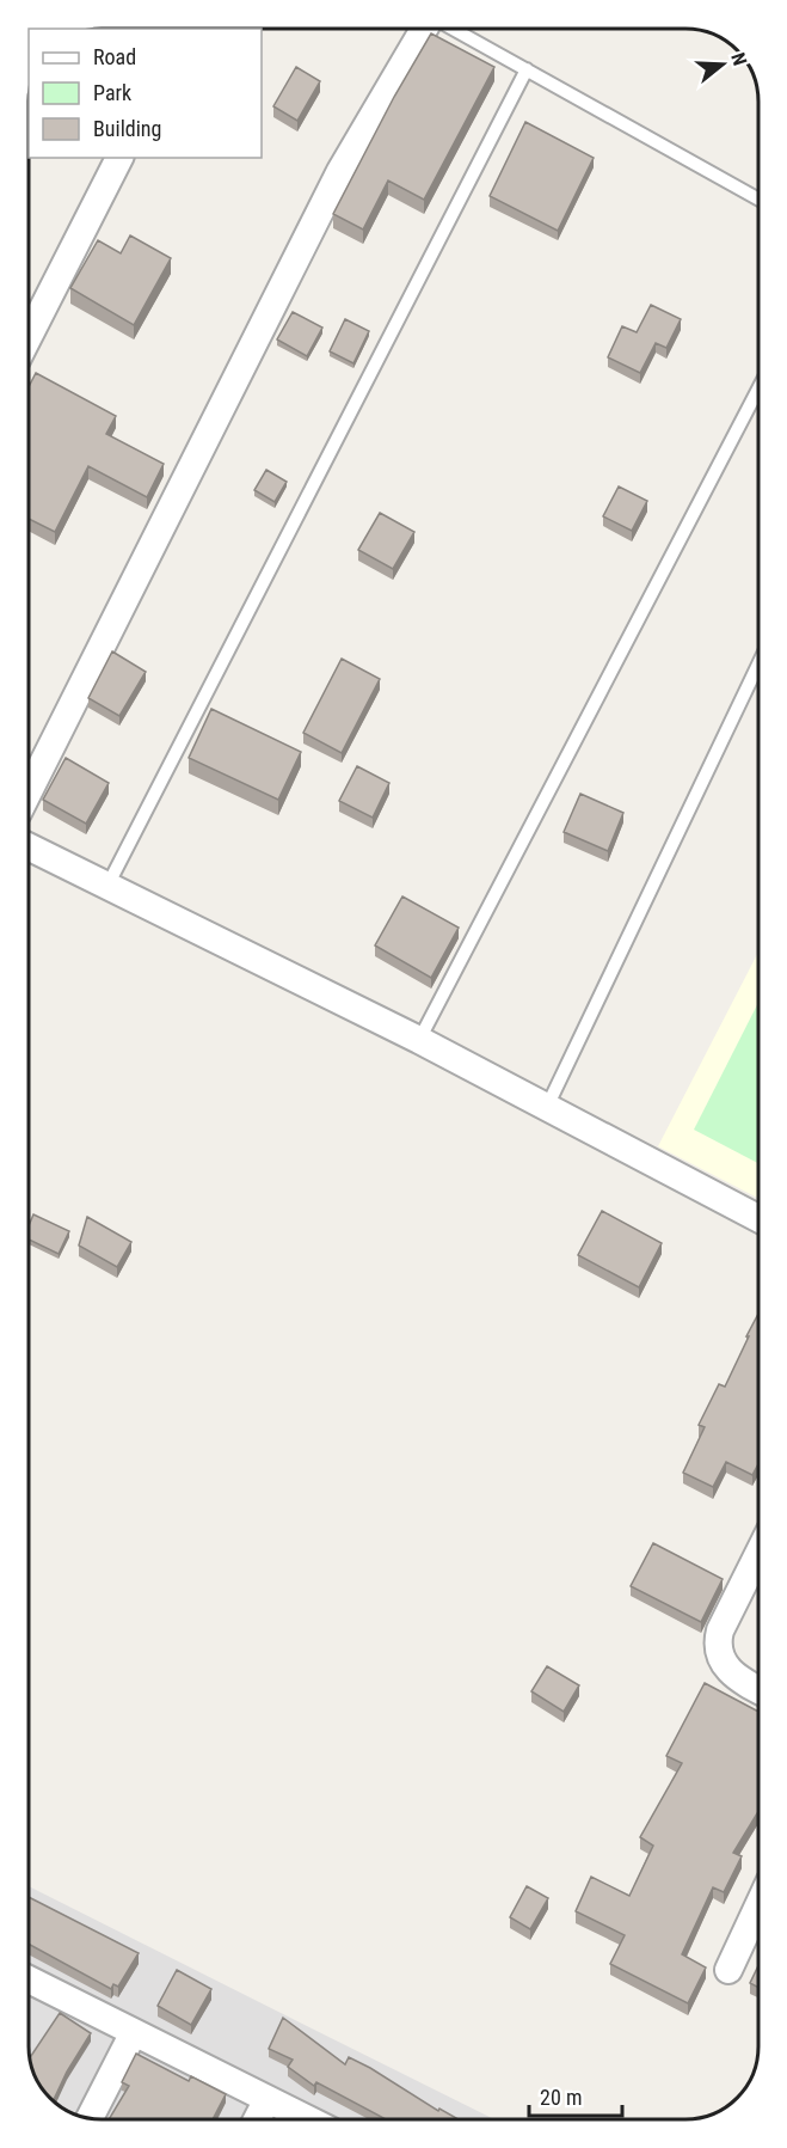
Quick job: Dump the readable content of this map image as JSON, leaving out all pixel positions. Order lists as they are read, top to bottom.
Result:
{
  "legend": ["Road", "Park", "Building"],
  "scale_bar": "20 m",
  "north": "right"
}
